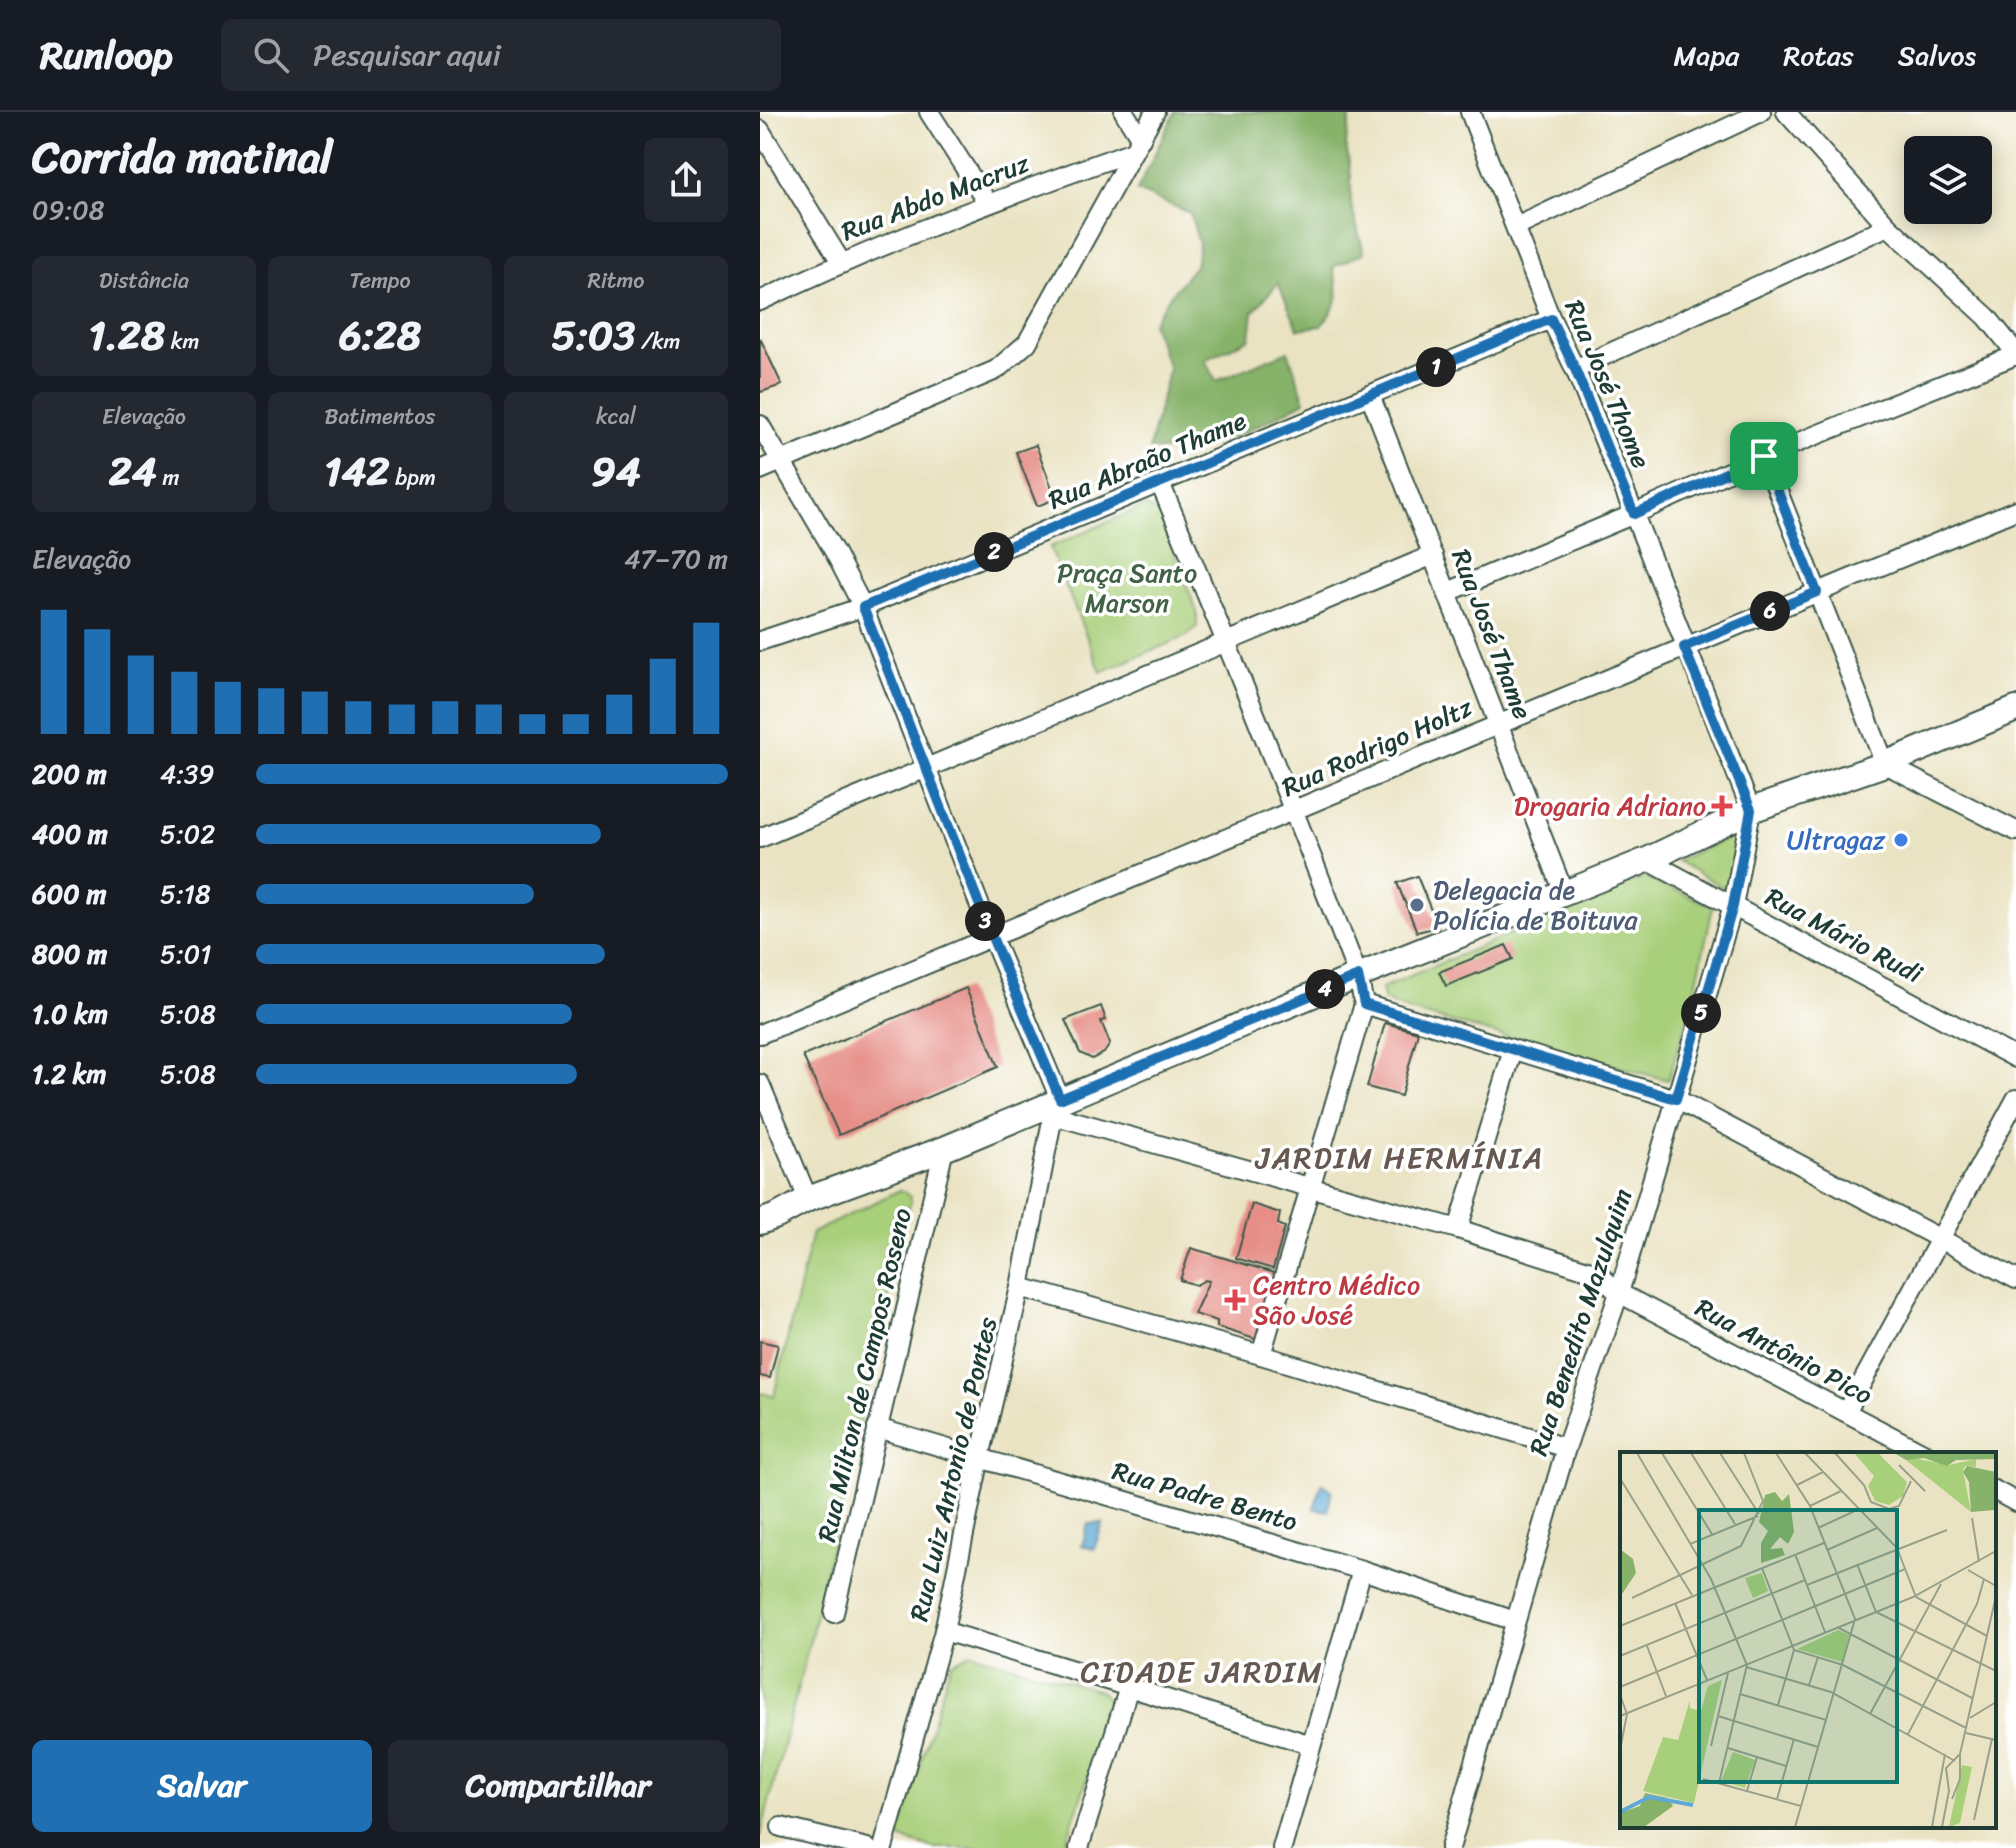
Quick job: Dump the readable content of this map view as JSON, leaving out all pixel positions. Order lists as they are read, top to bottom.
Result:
{
  "streets": {
    "street": [
      "Rua Abdo Macruz",
      "Rua José Thome",
      "Rua Abraão Thame",
      "Rua José Thame",
      "Rua Rodrigo Holtz",
      "Rua Mário Rudi",
      "Rua Benedito Mazulquim",
      "Rua Antônio Pico",
      "Rua Milton de Campos Roseno",
      "Rua Luiz Antonio de Pontes",
      "Rua Padre Bento"
    ]
  },
  "crossings": [
    ["Rua José Thome", "Rua Abraão Thame"],
    ["Rua José Thome", "Rua Rodrigo Holtz"],
    ["Rua José Thome", "Rua Benedito Mazulquim"],
    ["Rua Abraão Thame", "Rua José Thame"],
    ["Rua José Thame", "Rua Rodrigo Holtz"],
    ["Rua Mário Rudi", "Rua Benedito Mazulquim"],
    ["Rua Benedito Mazulquim", "Rua Antônio Pico"],
    ["Rua Benedito Mazulquim", "Rua Padre Bento"],
    ["Rua Antônio Pico", "Rua Luiz Antonio de Pontes"],
    ["Rua Milton de Campos Roseno", "Rua Padre Bento"],
    ["Rua Luiz Antonio de Pontes", "Rua Padre Bento"]
  ],
  "districts": ["JARDIM HERMÍNIA", "CIDADE JARDIM"],
  "parks": ["Praça Santo Marson"],
  "places": {
    "health": ["Drogaria Adriano", "Centro Médico São José"],
    "other": ["Ultragaz", "Delegacia de Polícia de Boituva"]
  },
  "page": {
    "header": "Runloop",
    "search": "Pesquisar aqui",
    "nav": ["Mapa", "Rotas", "Salvos"],
    "heading": ["Corrida matinal", "09:08"],
    "stats": [
      ["Distância", "1.28 km"],
      ["Tempo", "6:28"],
      ["Ritmo", "5:03 /km"],
      ["Elevação", "24 m"],
      ["Batimentos", "142 bpm"],
      ["kcal", "94"]
    ],
    "pins": [
      "1",
      "2",
      "6",
      "3",
      "4",
      "5"
    ],
    "chart": ["Elevação", "47–70 m"],
    "list": [
      {
        "name": "200 m",
        "note": "4:39"
      },
      {
        "name": "400 m",
        "note": "5:02"
      },
      {
        "name": "600 m",
        "note": "5:18"
      },
      {
        "name": "800 m",
        "note": "5:01"
      },
      {
        "name": "1.0 km",
        "note": "5:08"
      },
      {
        "name": "1.2 km",
        "note": "5:08"
      }
    ],
    "buttons": ["Salvar", "Compartilhar"]
  }
}
